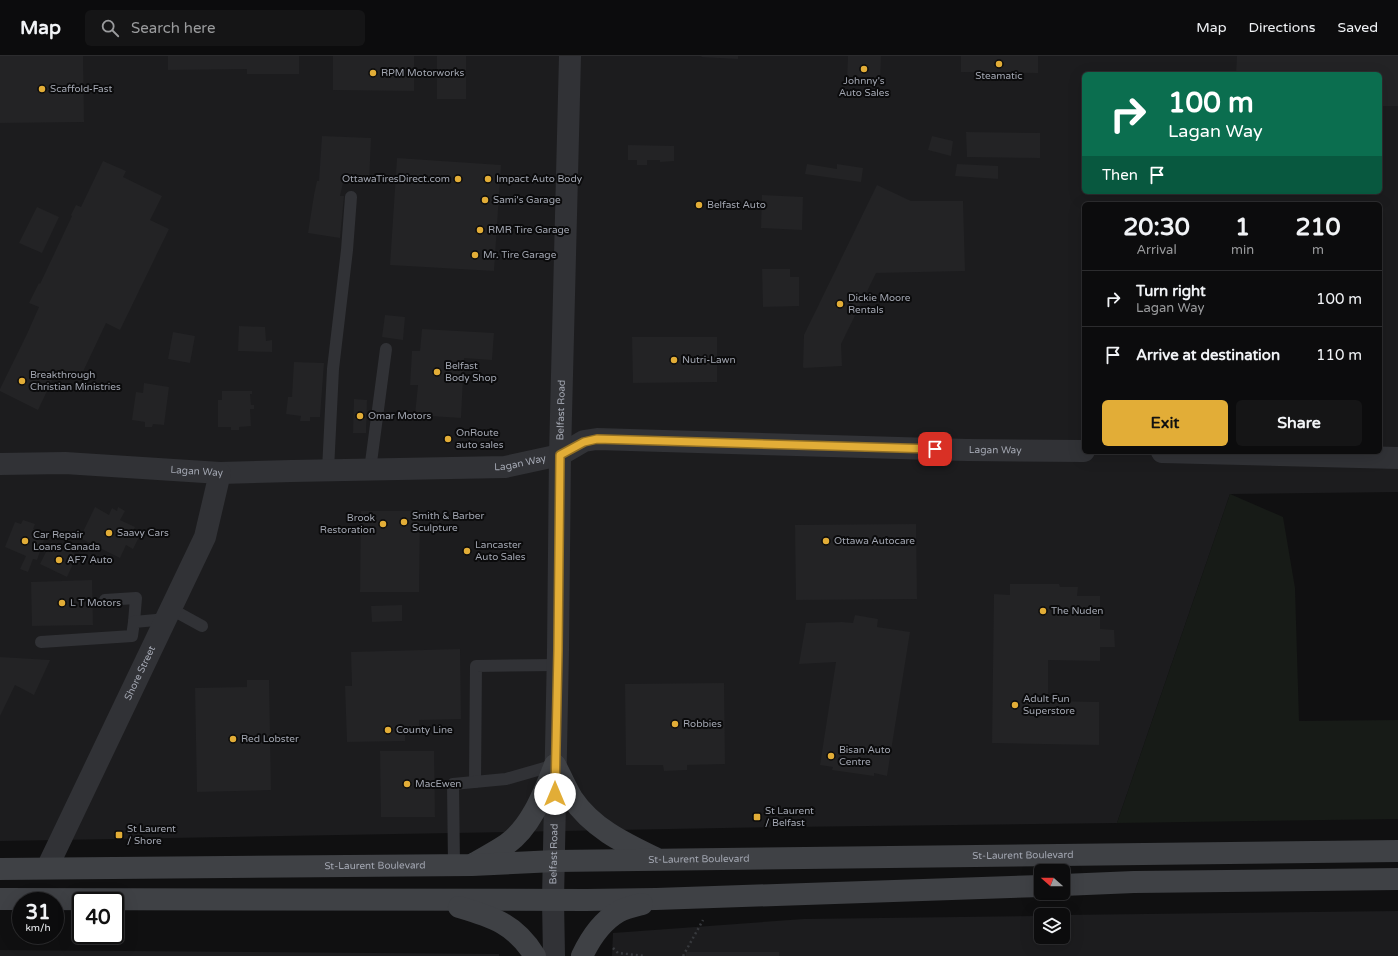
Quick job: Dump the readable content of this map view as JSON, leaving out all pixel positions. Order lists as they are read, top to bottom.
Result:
{
  "streets": {
    "main road": ["St-Laurent Boulevard"],
    "street": ["Belfast Road", "Lagan Way", "Shore Street"]
  },
  "crossings": [
    ["Belfast Road", "Lagan Way"],
    ["Belfast Road", "St-Laurent Boulevard"],
    ["Lagan Way", "Shore Street"],
    ["Shore Street", "St-Laurent Boulevard"]
  ],
  "places": {
    "other": [
      "Steamatic",
      "Johnny's Auto Sales",
      "RPM Motorworks",
      "Scaffold-Fast",
      "OttawaTiresDirect.com",
      "Impact Auto Body",
      "Sami's Garage",
      "Belfast Auto",
      "RMR Tire Garage",
      "Mr. Tire Garage",
      "Dickie Moore Rentals",
      "Nutri-Lawn",
      "Belfast Body Shop",
      "Breakthrough Christian Ministries",
      "Omar Motors",
      "OnRoute auto sales",
      "Smith & Barber Sculpture",
      "Brook Restoration",
      "Saavy Cars",
      "Car Repair Loans Canada",
      "Ottawa Autocare",
      "Lancaster Auto Sales",
      "AF7 Auto",
      "L T Motors",
      "The Nuden",
      "Adult Fun Superstore",
      "Robbies",
      "County Line",
      "Red Lobster",
      "Bisan Auto Centre",
      "MacEwen"
    ],
    "transit": ["St Laurent / Belfast", "St Laurent / Shore"]
  },
  "north": "left",
  "page": {
    "header": "Map",
    "search": "Search here",
    "nav": ["Map", "Directions", "Saved"],
    "turn": ["100 m", "Lagan Way"],
    "then": "Then",
    "eta": [
      "20:30",
      "Arrival",
      "1",
      "min",
      "210",
      "m"
    ],
    "list": [
      {
        "name": "Turn right",
        "note": "Lagan Way",
        "value": "100 m"
      },
      {
        "name": "Arrive at destination",
        "value": "110 m"
      }
    ],
    "buttons": ["Exit", "Share"],
    "speed": "31 km/h",
    "limit": "40"
  }
}
